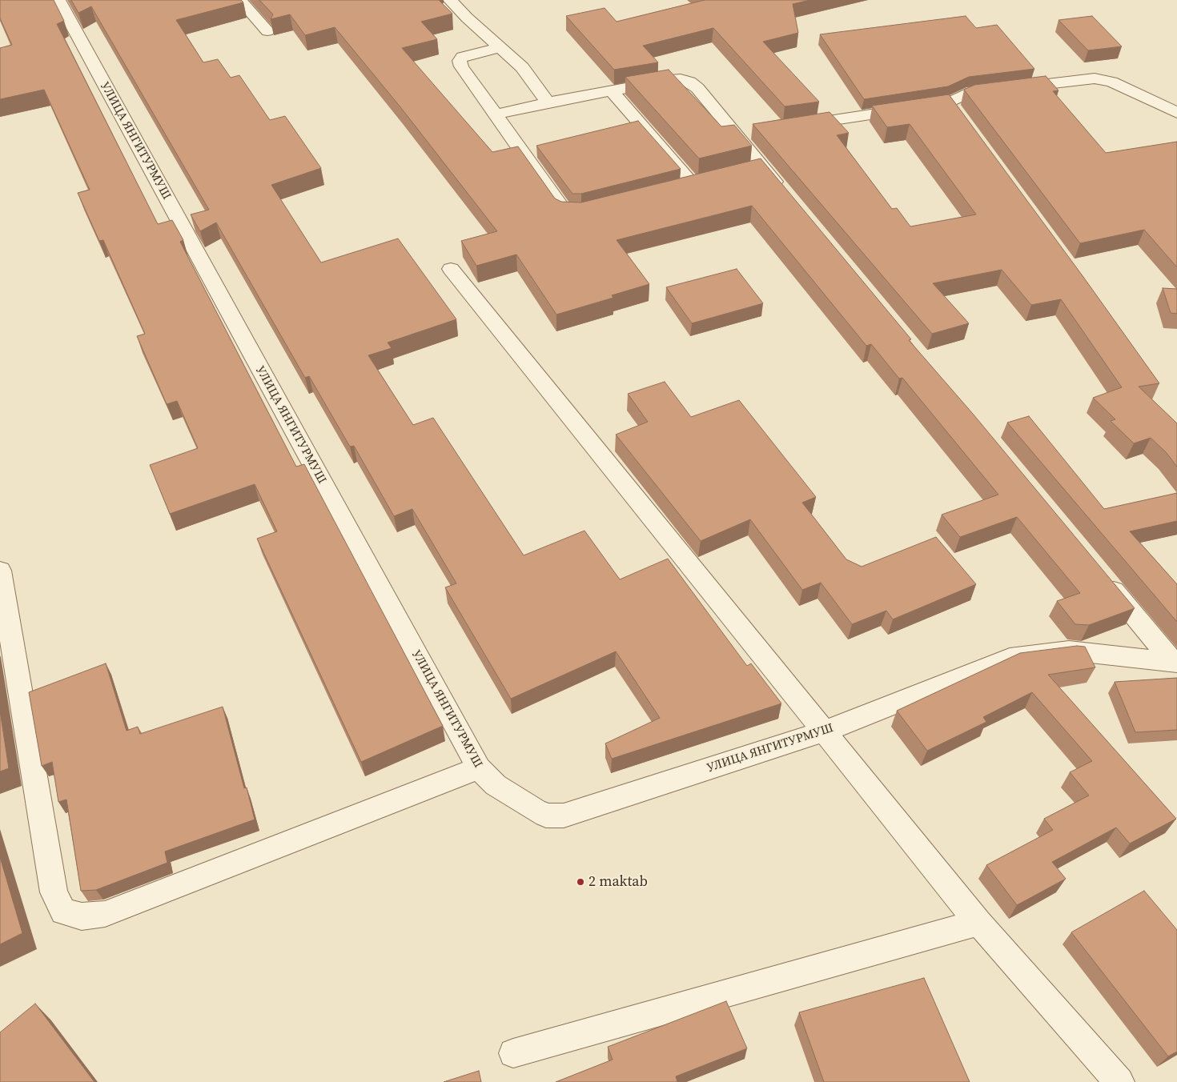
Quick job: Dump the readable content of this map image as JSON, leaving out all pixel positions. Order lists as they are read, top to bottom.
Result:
{
  "streets": {
    "street": ["УЛИЦА ЯНГИТУРМУШ"]
  },
  "places": ["2 maktab"]
}
